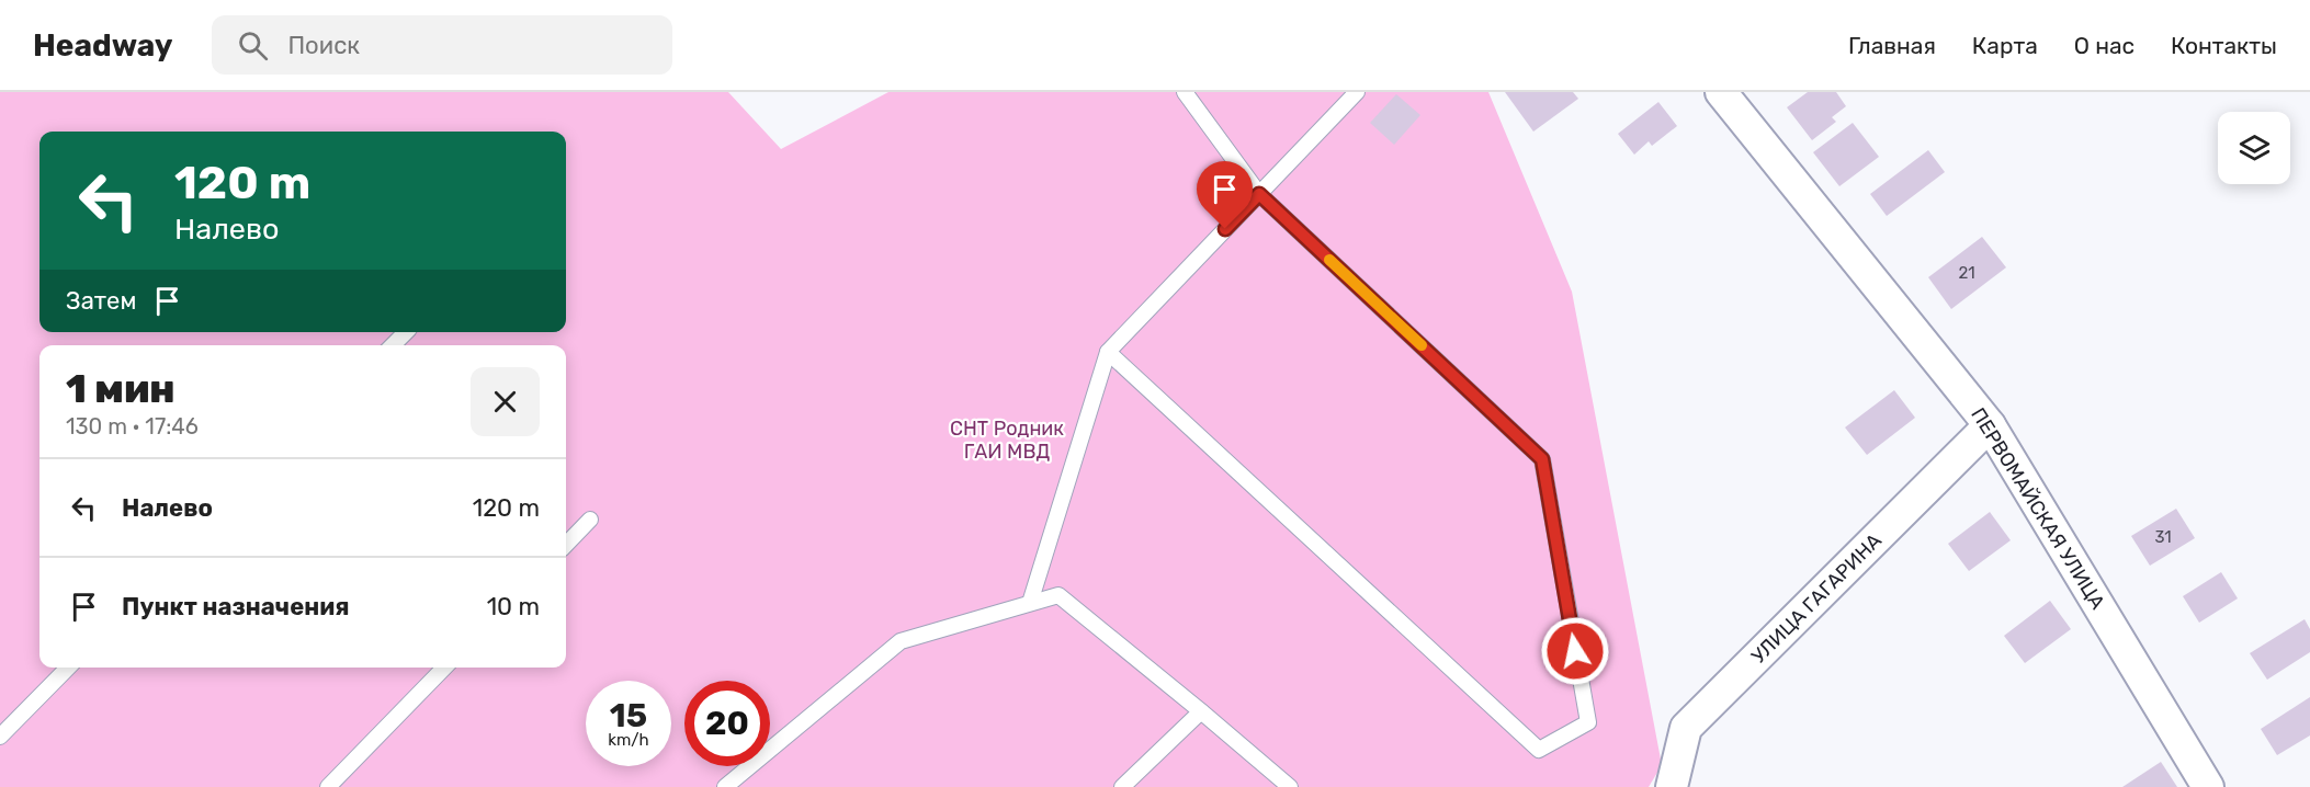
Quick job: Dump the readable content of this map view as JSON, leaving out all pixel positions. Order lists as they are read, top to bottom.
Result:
{
  "streets": {
    "street": ["ПЕРВОМАЙСКАЯ УЛИЦА", "УЛИЦА ГАГАРИНА"]
  },
  "crossings": [
    ["ПЕРВОМАЙСКАЯ УЛИЦА", "УЛИЦА ГАГАРИНА"]
  ],
  "parks": ["СНТ Родник ГАИ МВД"],
  "house_numbers": ["21", "31"],
  "page": {
    "header": "Headway",
    "search": "Поиск",
    "nav": [
      "Главная",
      "Карта",
      "О нас",
      "Контакты"
    ],
    "turn": ["120 m", "Налево"],
    "then": "Затем",
    "heading": ["1 мин", "130 m · 17:46"],
    "list": [
      {
        "name": "Налево",
        "value": "120 m"
      },
      {
        "name": "Пункт назначения",
        "value": "10 m"
      }
    ],
    "speed": "15 km/h",
    "limit": "20"
  }
}
